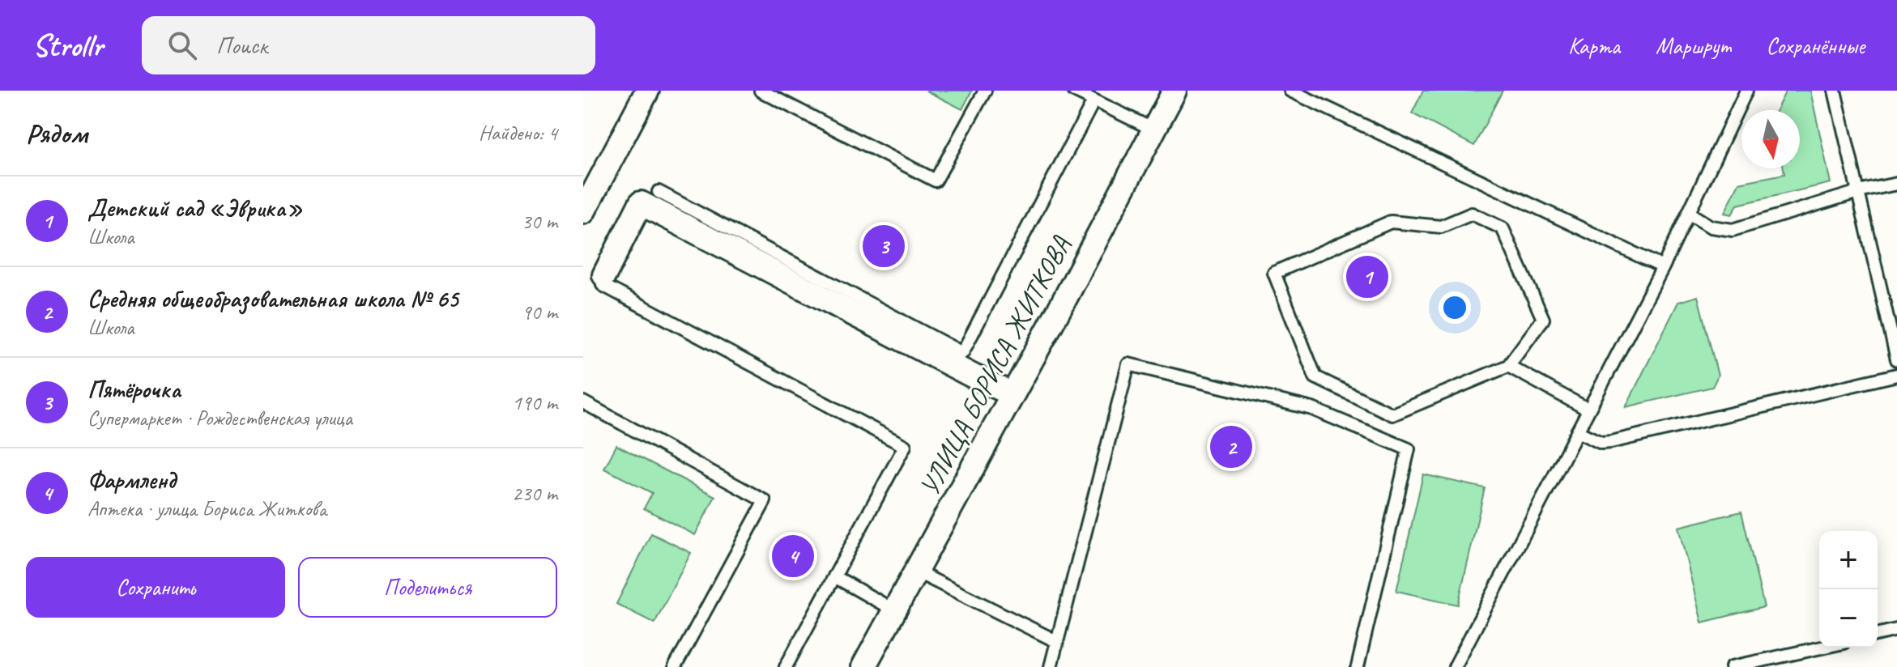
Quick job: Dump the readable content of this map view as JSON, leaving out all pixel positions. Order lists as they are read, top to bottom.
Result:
{
  "streets": {
    "street": ["УЛИЦА БОРИСА ЖИТКОВА"]
  },
  "north": "bottom",
  "page": {
    "header": "Strollr",
    "search": "Поиск",
    "nav": ["Карта", "Маршрут", "Сохранённые"],
    "heading": ["Рядом", "Найдено: 4"],
    "list": [
      {
        "mark": "1",
        "name": "Детский сад «Эврика»",
        "note": "Школа",
        "value": "30 m"
      },
      {
        "mark": "2",
        "name": "Средняя общеобразовательная школа № 65",
        "note": "Школа",
        "value": "90 m"
      },
      {
        "mark": "3",
        "name": "Пятёрочка",
        "note": "Супермаркет · Рождественская улица",
        "value": "190 m"
      },
      {
        "mark": "4",
        "name": "Фармленд",
        "note": "Аптека · улица Бориса Житкова",
        "value": "230 m"
      }
    ],
    "pins": [
      "3",
      "1",
      "2",
      "4"
    ],
    "map_buttons": ["+", "−"],
    "buttons": ["Сохранить", "Поделиться"]
  }
}
